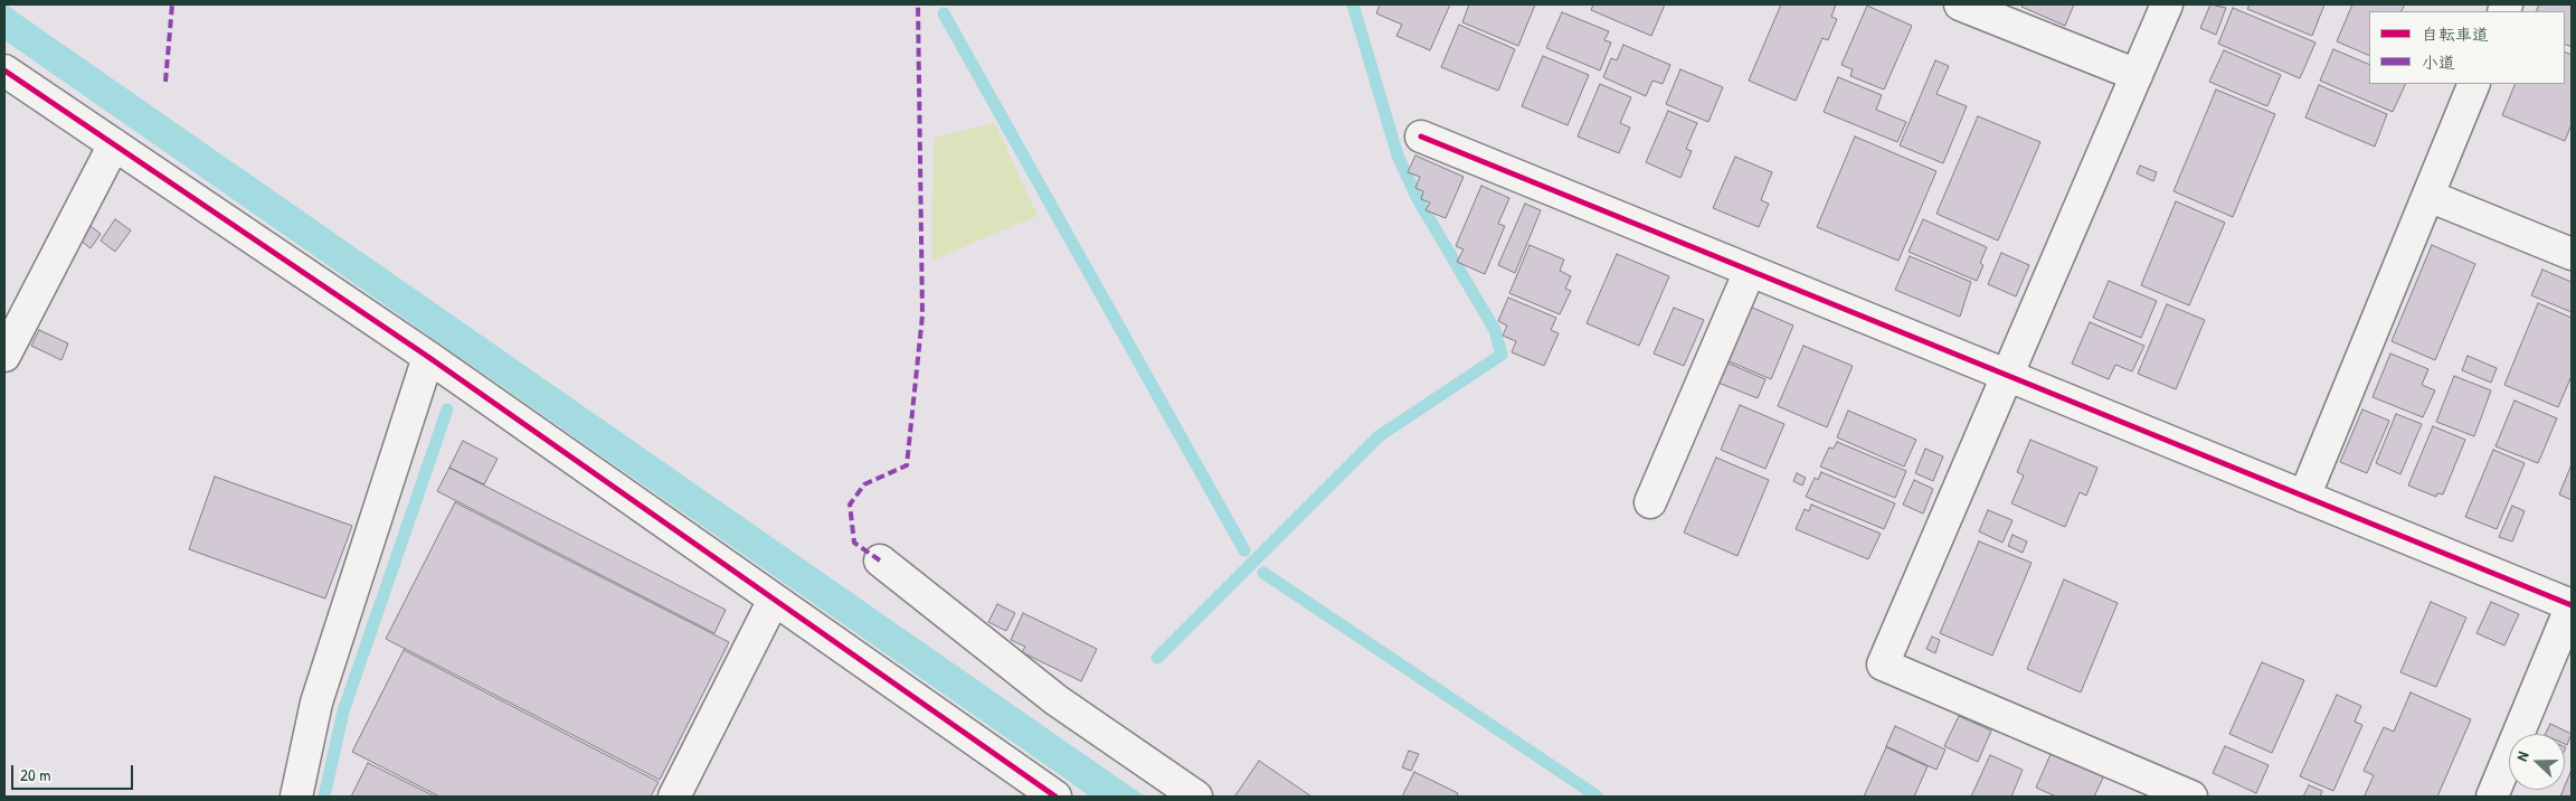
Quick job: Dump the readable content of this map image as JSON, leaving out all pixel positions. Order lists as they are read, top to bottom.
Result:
{
  "legend": ["自転車道", "小道"],
  "scale_bar": "20 m",
  "north": "left"
}
